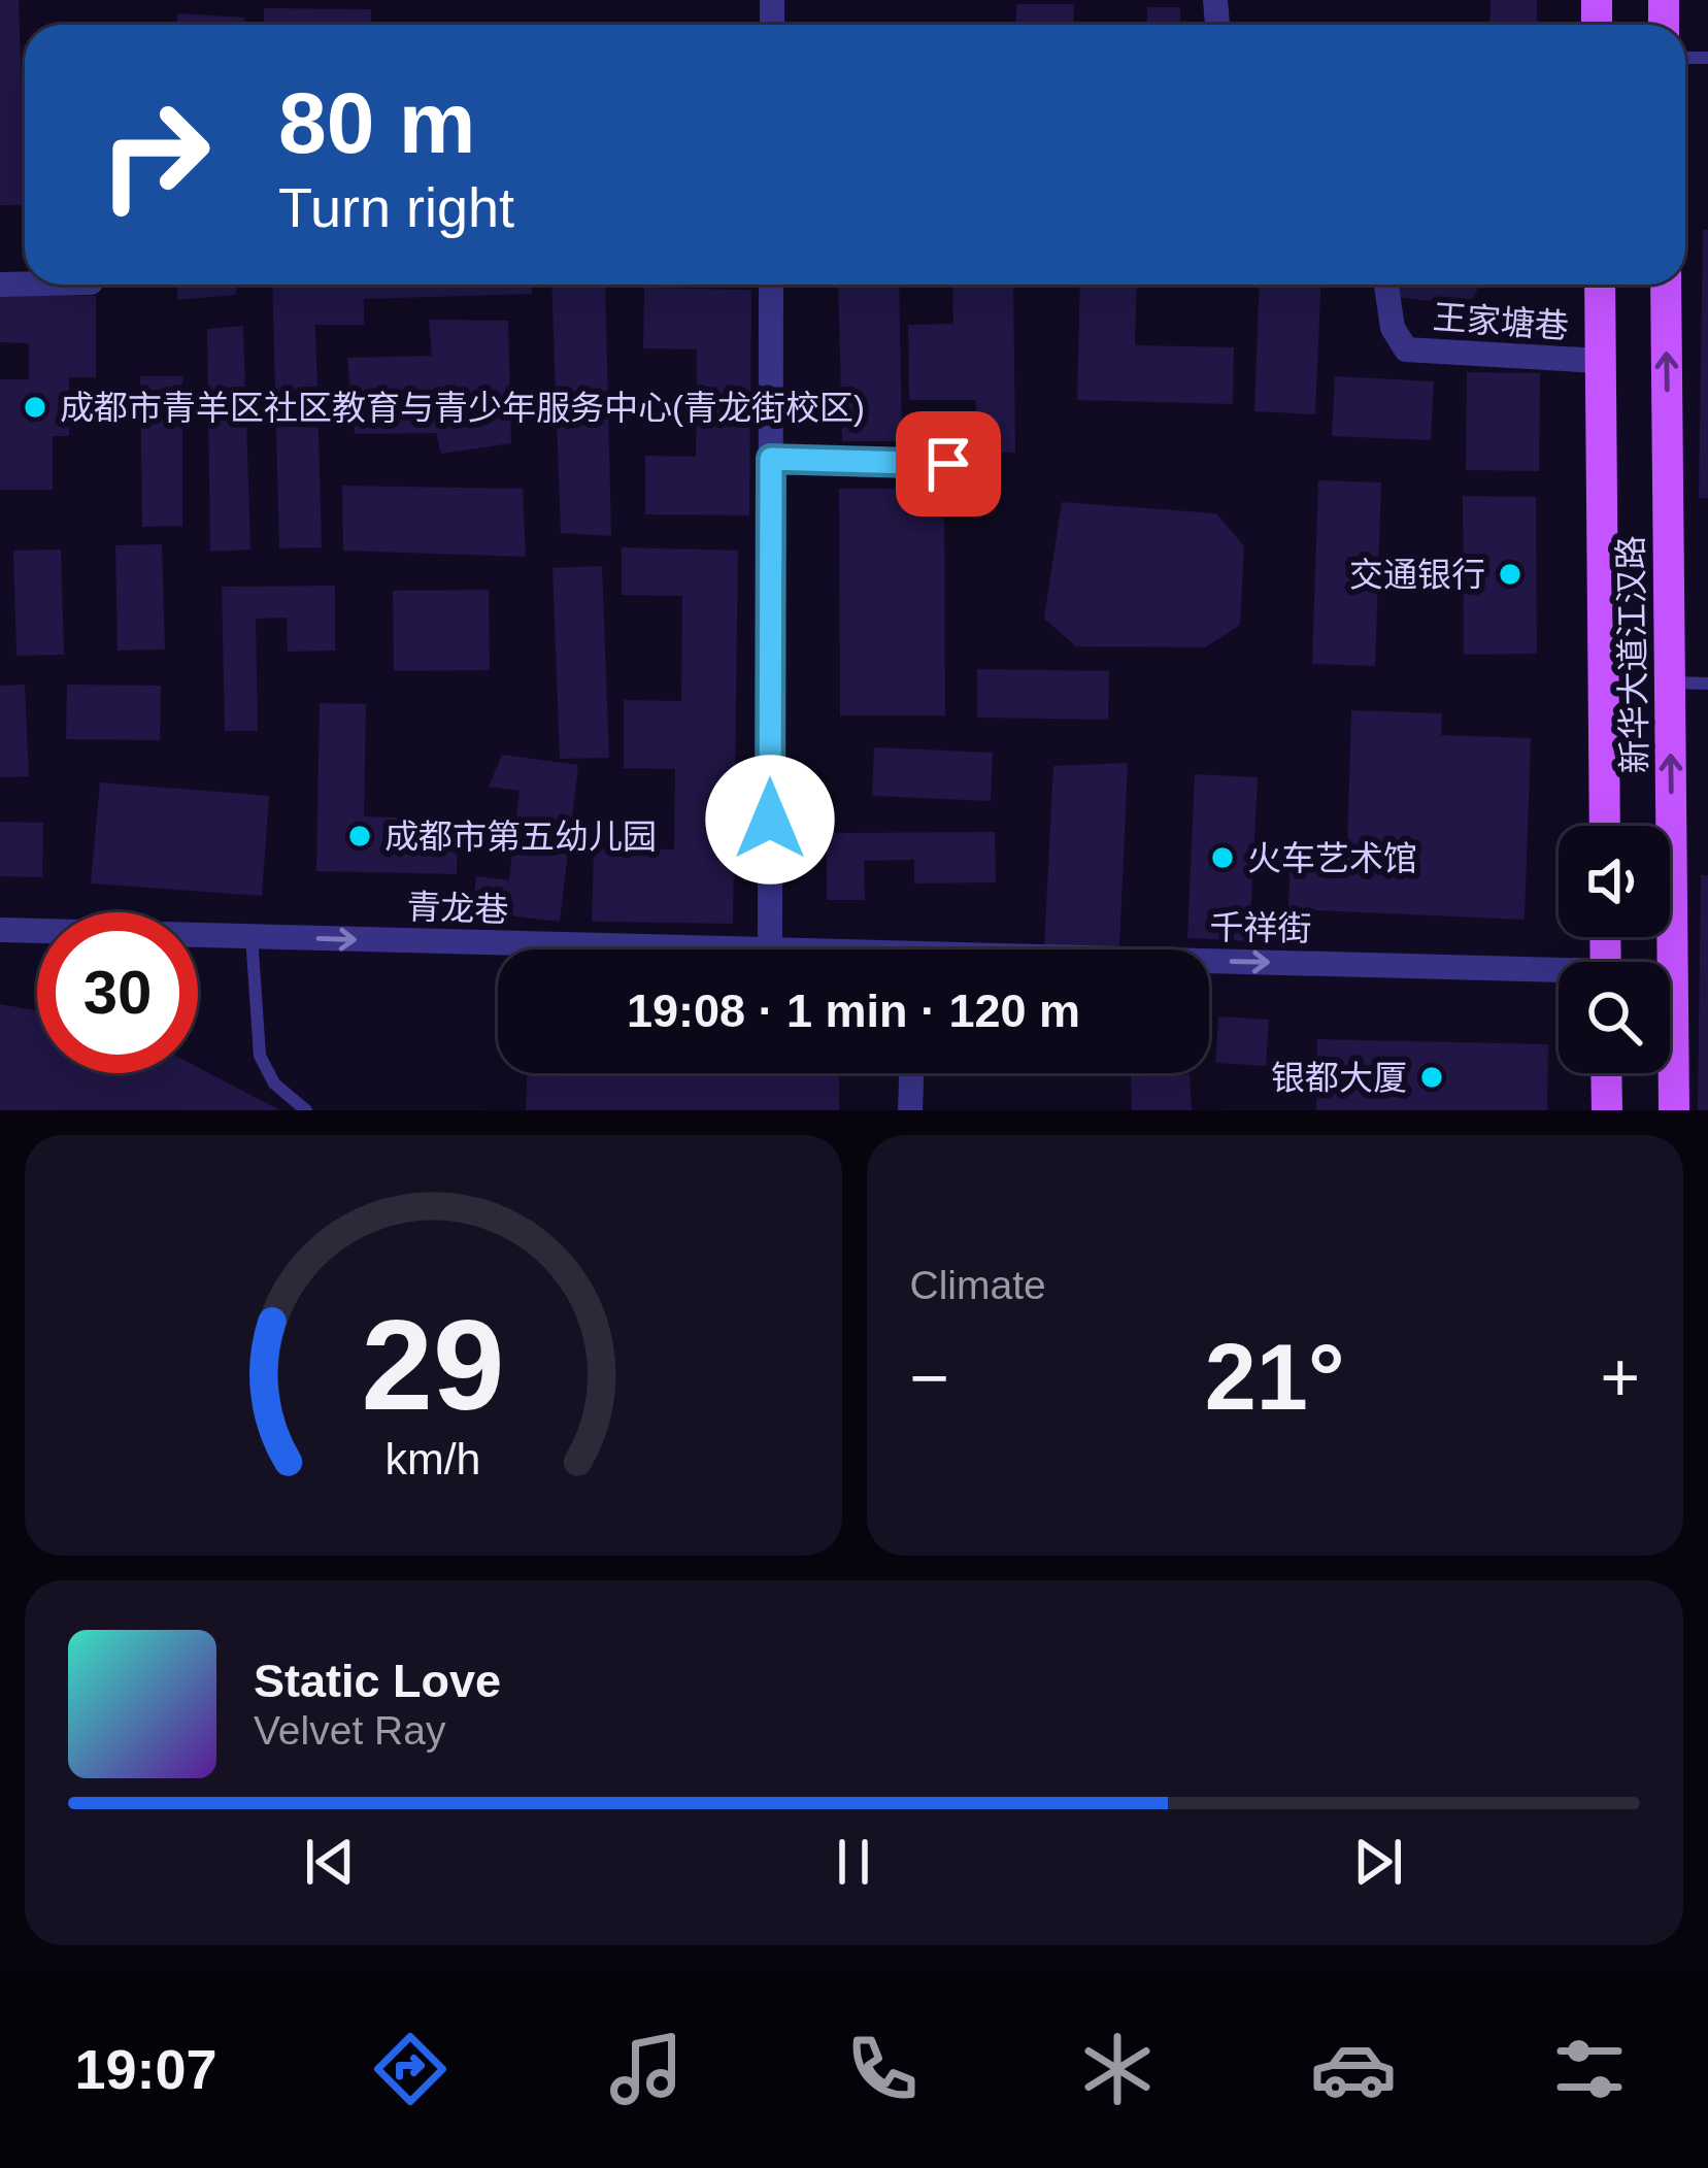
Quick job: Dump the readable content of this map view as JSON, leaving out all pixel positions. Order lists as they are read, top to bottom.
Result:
{
  "streets": {
    "main road": ["新华大道江汉路"],
    "street": ["王家塘巷", "青龙巷", "千祥街"]
  },
  "crossings": [
    ["王家塘巷", "新华大道江汉路"]
  ],
  "one_way": ["青龙巷", "千祥街"],
  "places": [
    "成都市青羊区社区教育与青少年服务中心(青龙街校区)",
    "交通银行",
    "成都市第五幼儿园",
    "火车艺术馆",
    "银都大厦"
  ],
  "page": {
    "turn": ["80 m", "Turn right"],
    "limit": "30",
    "trip": "19:08 · 1 min · 120 m",
    "tile": "Climate",
    "heat": ["−", "21°", "+"],
    "song": ["Static Love", "Velvet Ray"],
    "tabs": "19:07",
    "gauge": ["29", "km/h"]
  }
}
